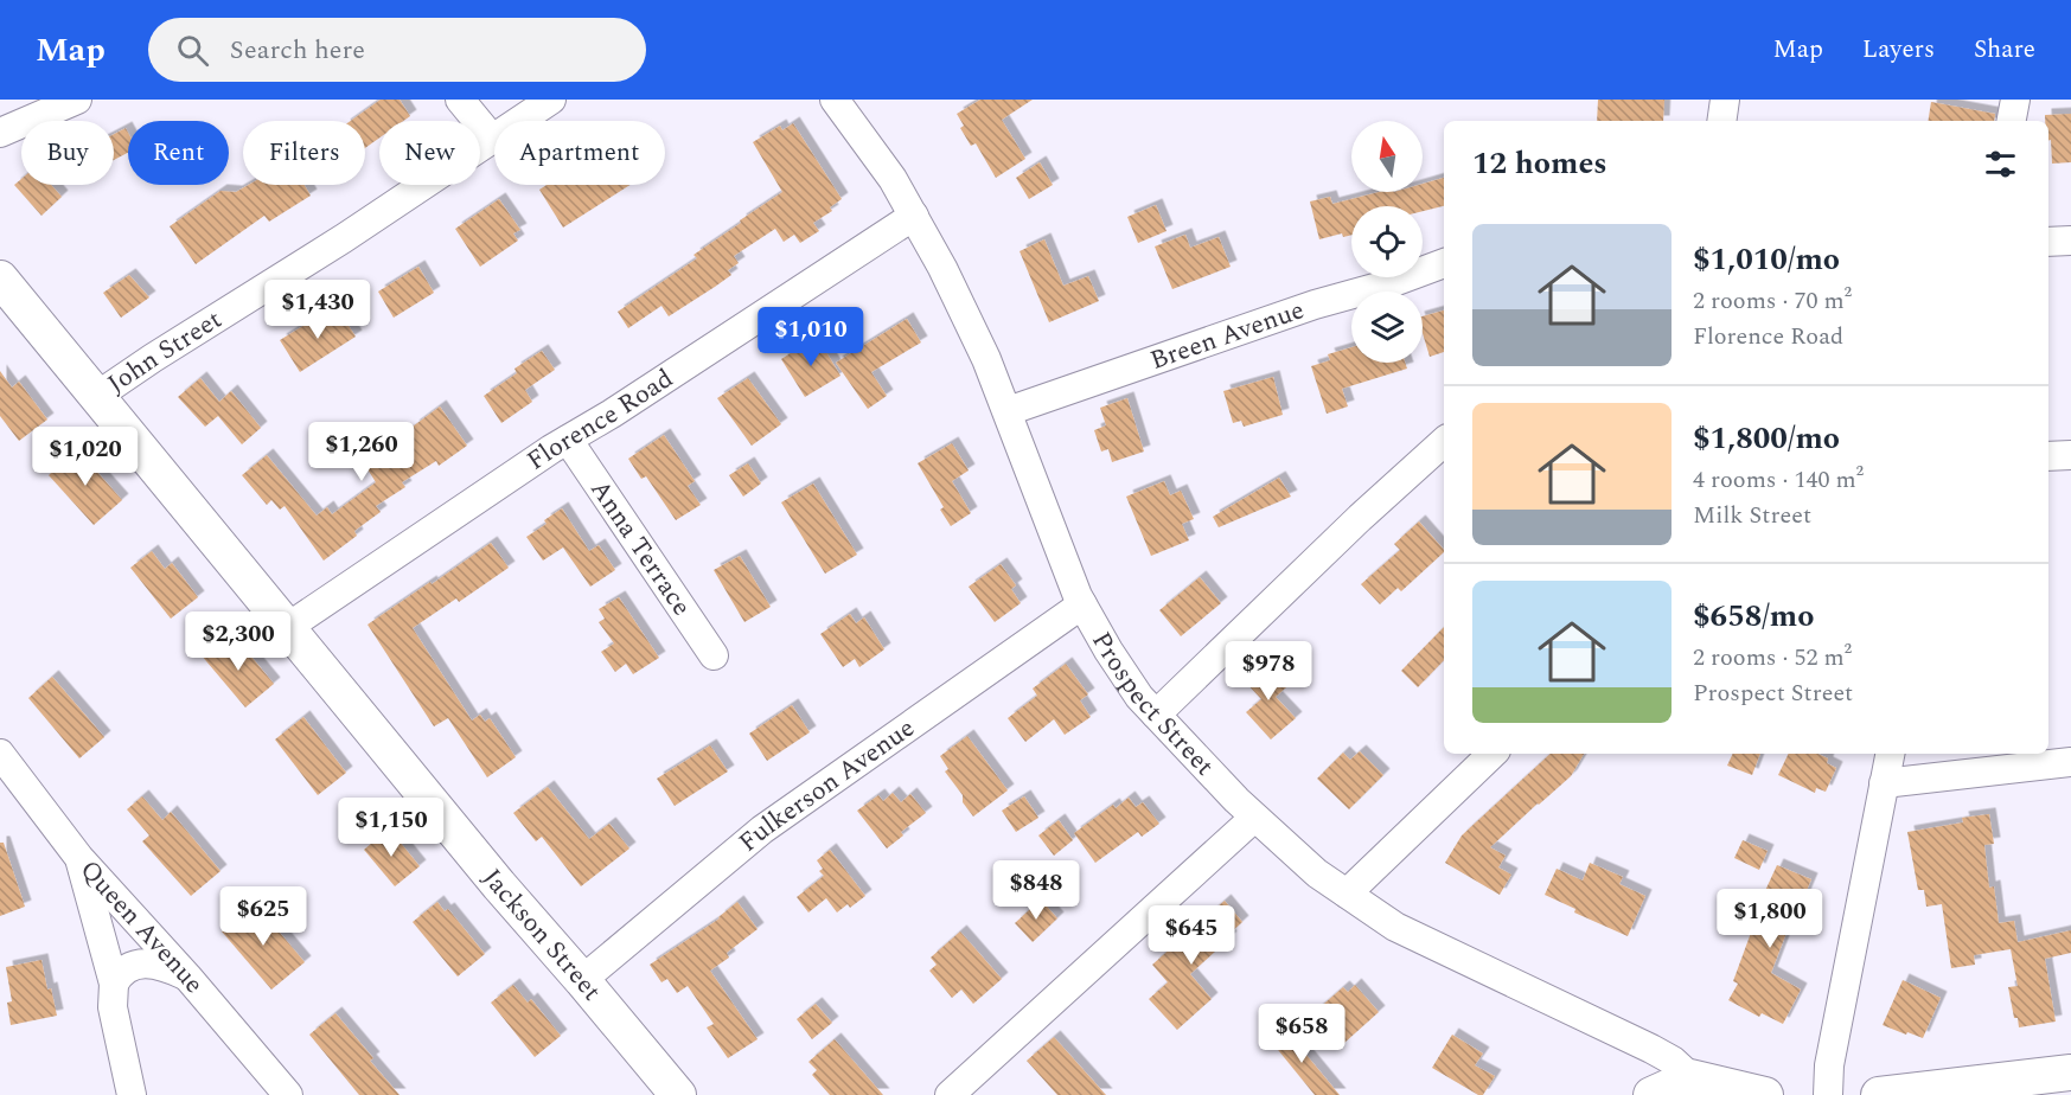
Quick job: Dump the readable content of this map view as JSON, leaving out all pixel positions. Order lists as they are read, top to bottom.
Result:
{
  "streets": {
    "main road": ["Jackson Street"],
    "street": [
      "Breen Avenue",
      "John Street",
      "Florence Road",
      "Anna Terrace",
      "Prospect Street",
      "Fulkerson Avenue",
      "Queen Avenue"
    ]
  },
  "crossings": [
    ["Breen Avenue", "Prospect Street"],
    ["John Street", "Jackson Street"],
    ["Florence Road", "Anna Terrace"],
    ["Florence Road", "Prospect Street"],
    ["Florence Road", "Jackson Street"],
    ["Prospect Street", "Fulkerson Avenue"],
    ["Fulkerson Avenue", "Jackson Street"]
  ],
  "north": "top",
  "page": {
    "header": "Map",
    "search": "Search here",
    "nav": ["Map", "Layers", "Share"],
    "chip": [
      "Buy",
      "Rent",
      "Filters",
      "New",
      "Apartment"
    ],
    "heading": "12 homes",
    "list": [
      {
        "name": "$1,010/mo",
        "note": "2 rooms · 70 m² · Florence Road"
      },
      {
        "name": "$1,800/mo",
        "note": "4 rooms · 140 m² · Milk Street"
      },
      {
        "name": "$658/mo",
        "note": "2 rooms · 52 m² · Prospect Street"
      }
    ],
    "price": [
      "$1,430",
      "$1,010",
      "$1,260",
      "$1,020",
      "$2,300",
      "$978",
      "$1,150",
      "$848",
      "$625",
      "$1,800",
      "$645",
      "$658"
    ]
  }
}
